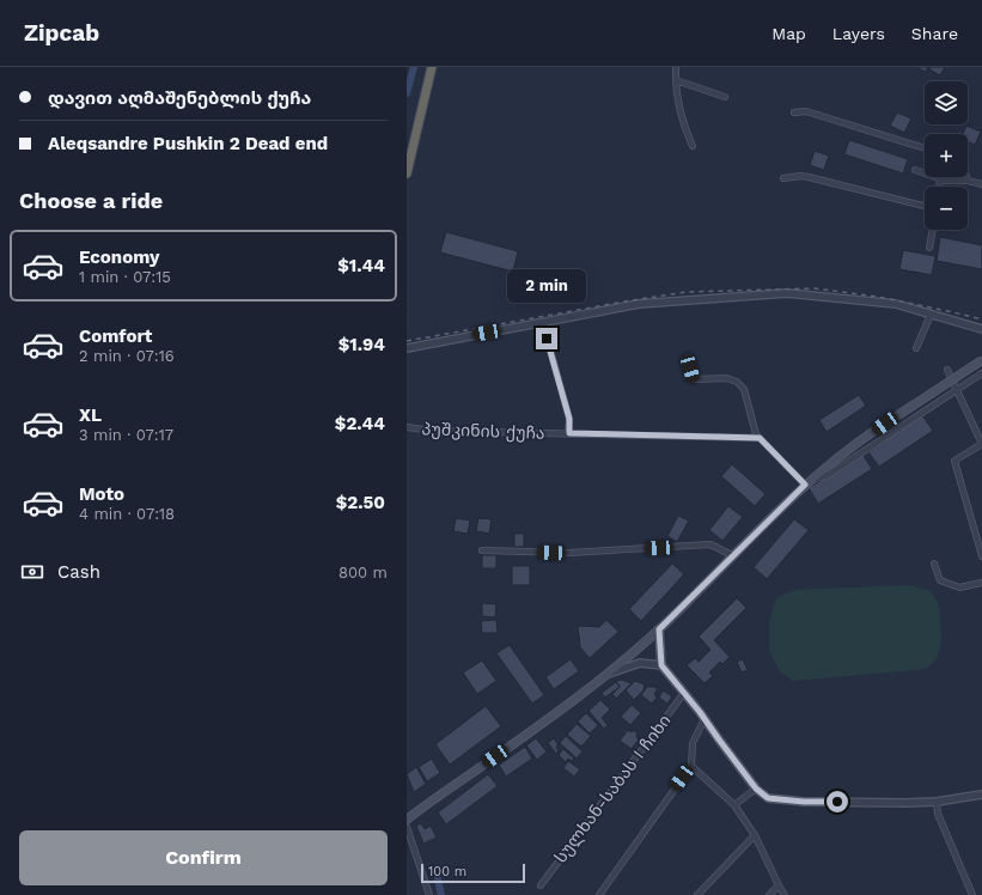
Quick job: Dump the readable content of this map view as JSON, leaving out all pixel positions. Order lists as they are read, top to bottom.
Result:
{
  "streets": {
    "street": ["პუშკინის ქუჩა", "სულხან-საბას I ჩიხი"]
  },
  "scale_bar": "100 m",
  "page": {
    "header": "Zipcab",
    "nav": ["Map", "Layers", "Share"],
    "banner": ["დავით აღმაშენებლის ქუჩა", "Aleqsandre Pushkin 2 Dead end"],
    "map_buttons": ["+", "−"],
    "heading": "Choose a ride",
    "list": [
      {
        "name": "Economy",
        "note": "1 min · 07:15",
        "value": "$1.44"
      },
      {
        "name": "Comfort",
        "note": "2 min · 07:16",
        "value": "$1.94"
      },
      {
        "name": "XL",
        "note": "3 min · 07:17",
        "value": "$2.44"
      },
      {
        "name": "Moto",
        "note": "4 min · 07:18",
        "value": "$2.50"
      }
    ],
    "bubble": "2 min",
    "pay": ["Cash", "800 m"],
    "buttons": "Confirm",
    "scale": "100 m"
  }
}
